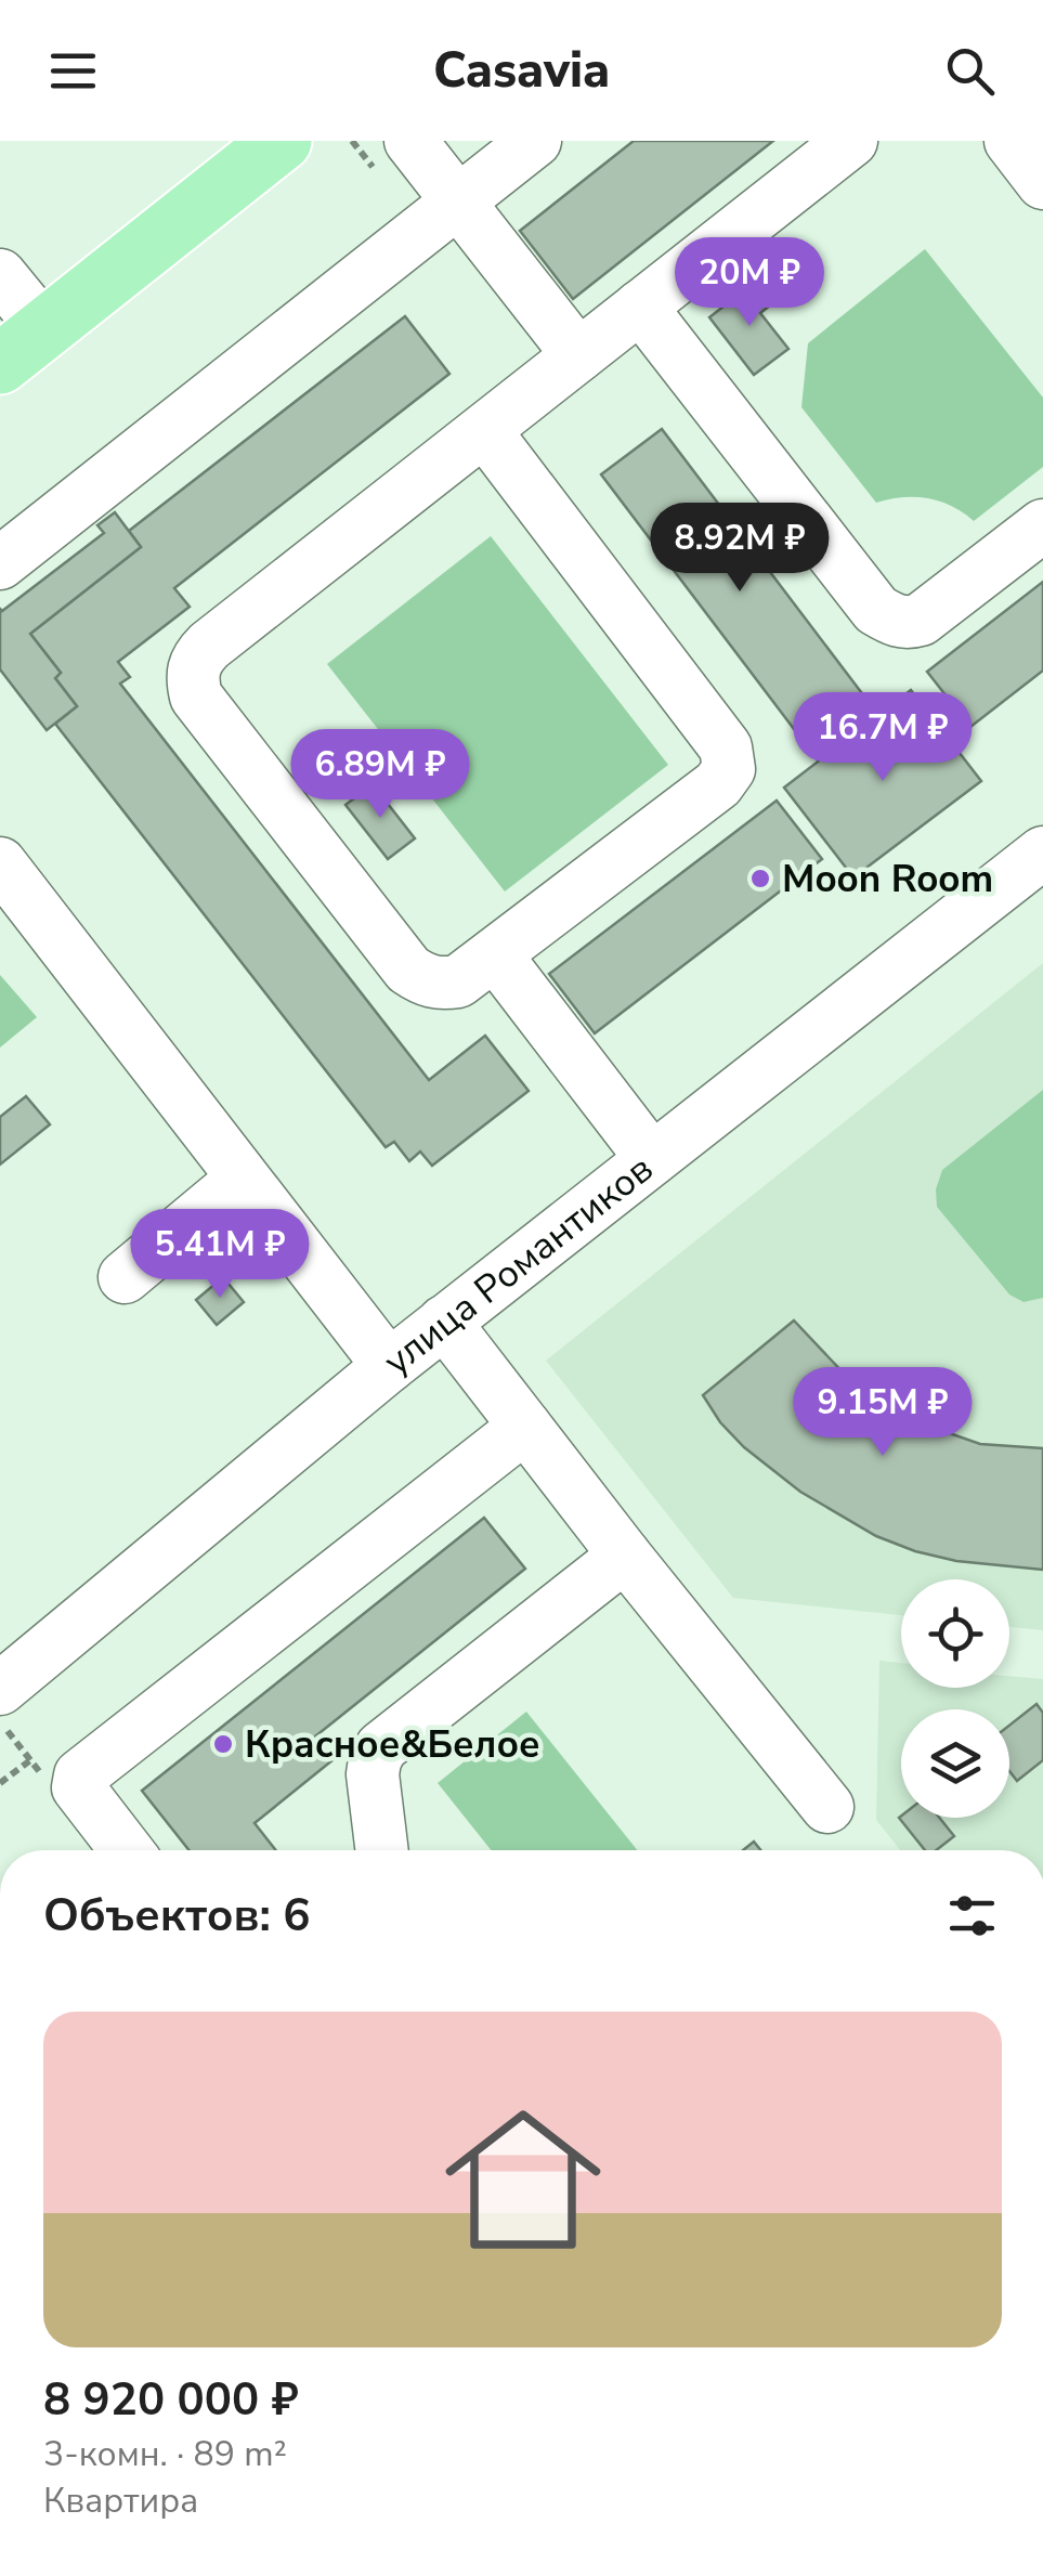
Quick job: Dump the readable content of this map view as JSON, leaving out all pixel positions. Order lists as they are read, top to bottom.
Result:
{
  "streets": {
    "street": ["улица Романтиков"]
  },
  "places": ["Moon Room", "Красное&Белое"],
  "page": {
    "header": "Casavia",
    "price": [
      "20M ₽",
      "8.92M ₽",
      "16.7M ₽",
      "6.89M ₽",
      "5.41M ₽",
      "9.15M ₽"
    ],
    "heading": "Объектов: 6",
    "list": [
      {
        "name": "8 920 000 ₽",
        "note": "3-комн. · 89 m² · Квартира"
      }
    ]
  }
}
